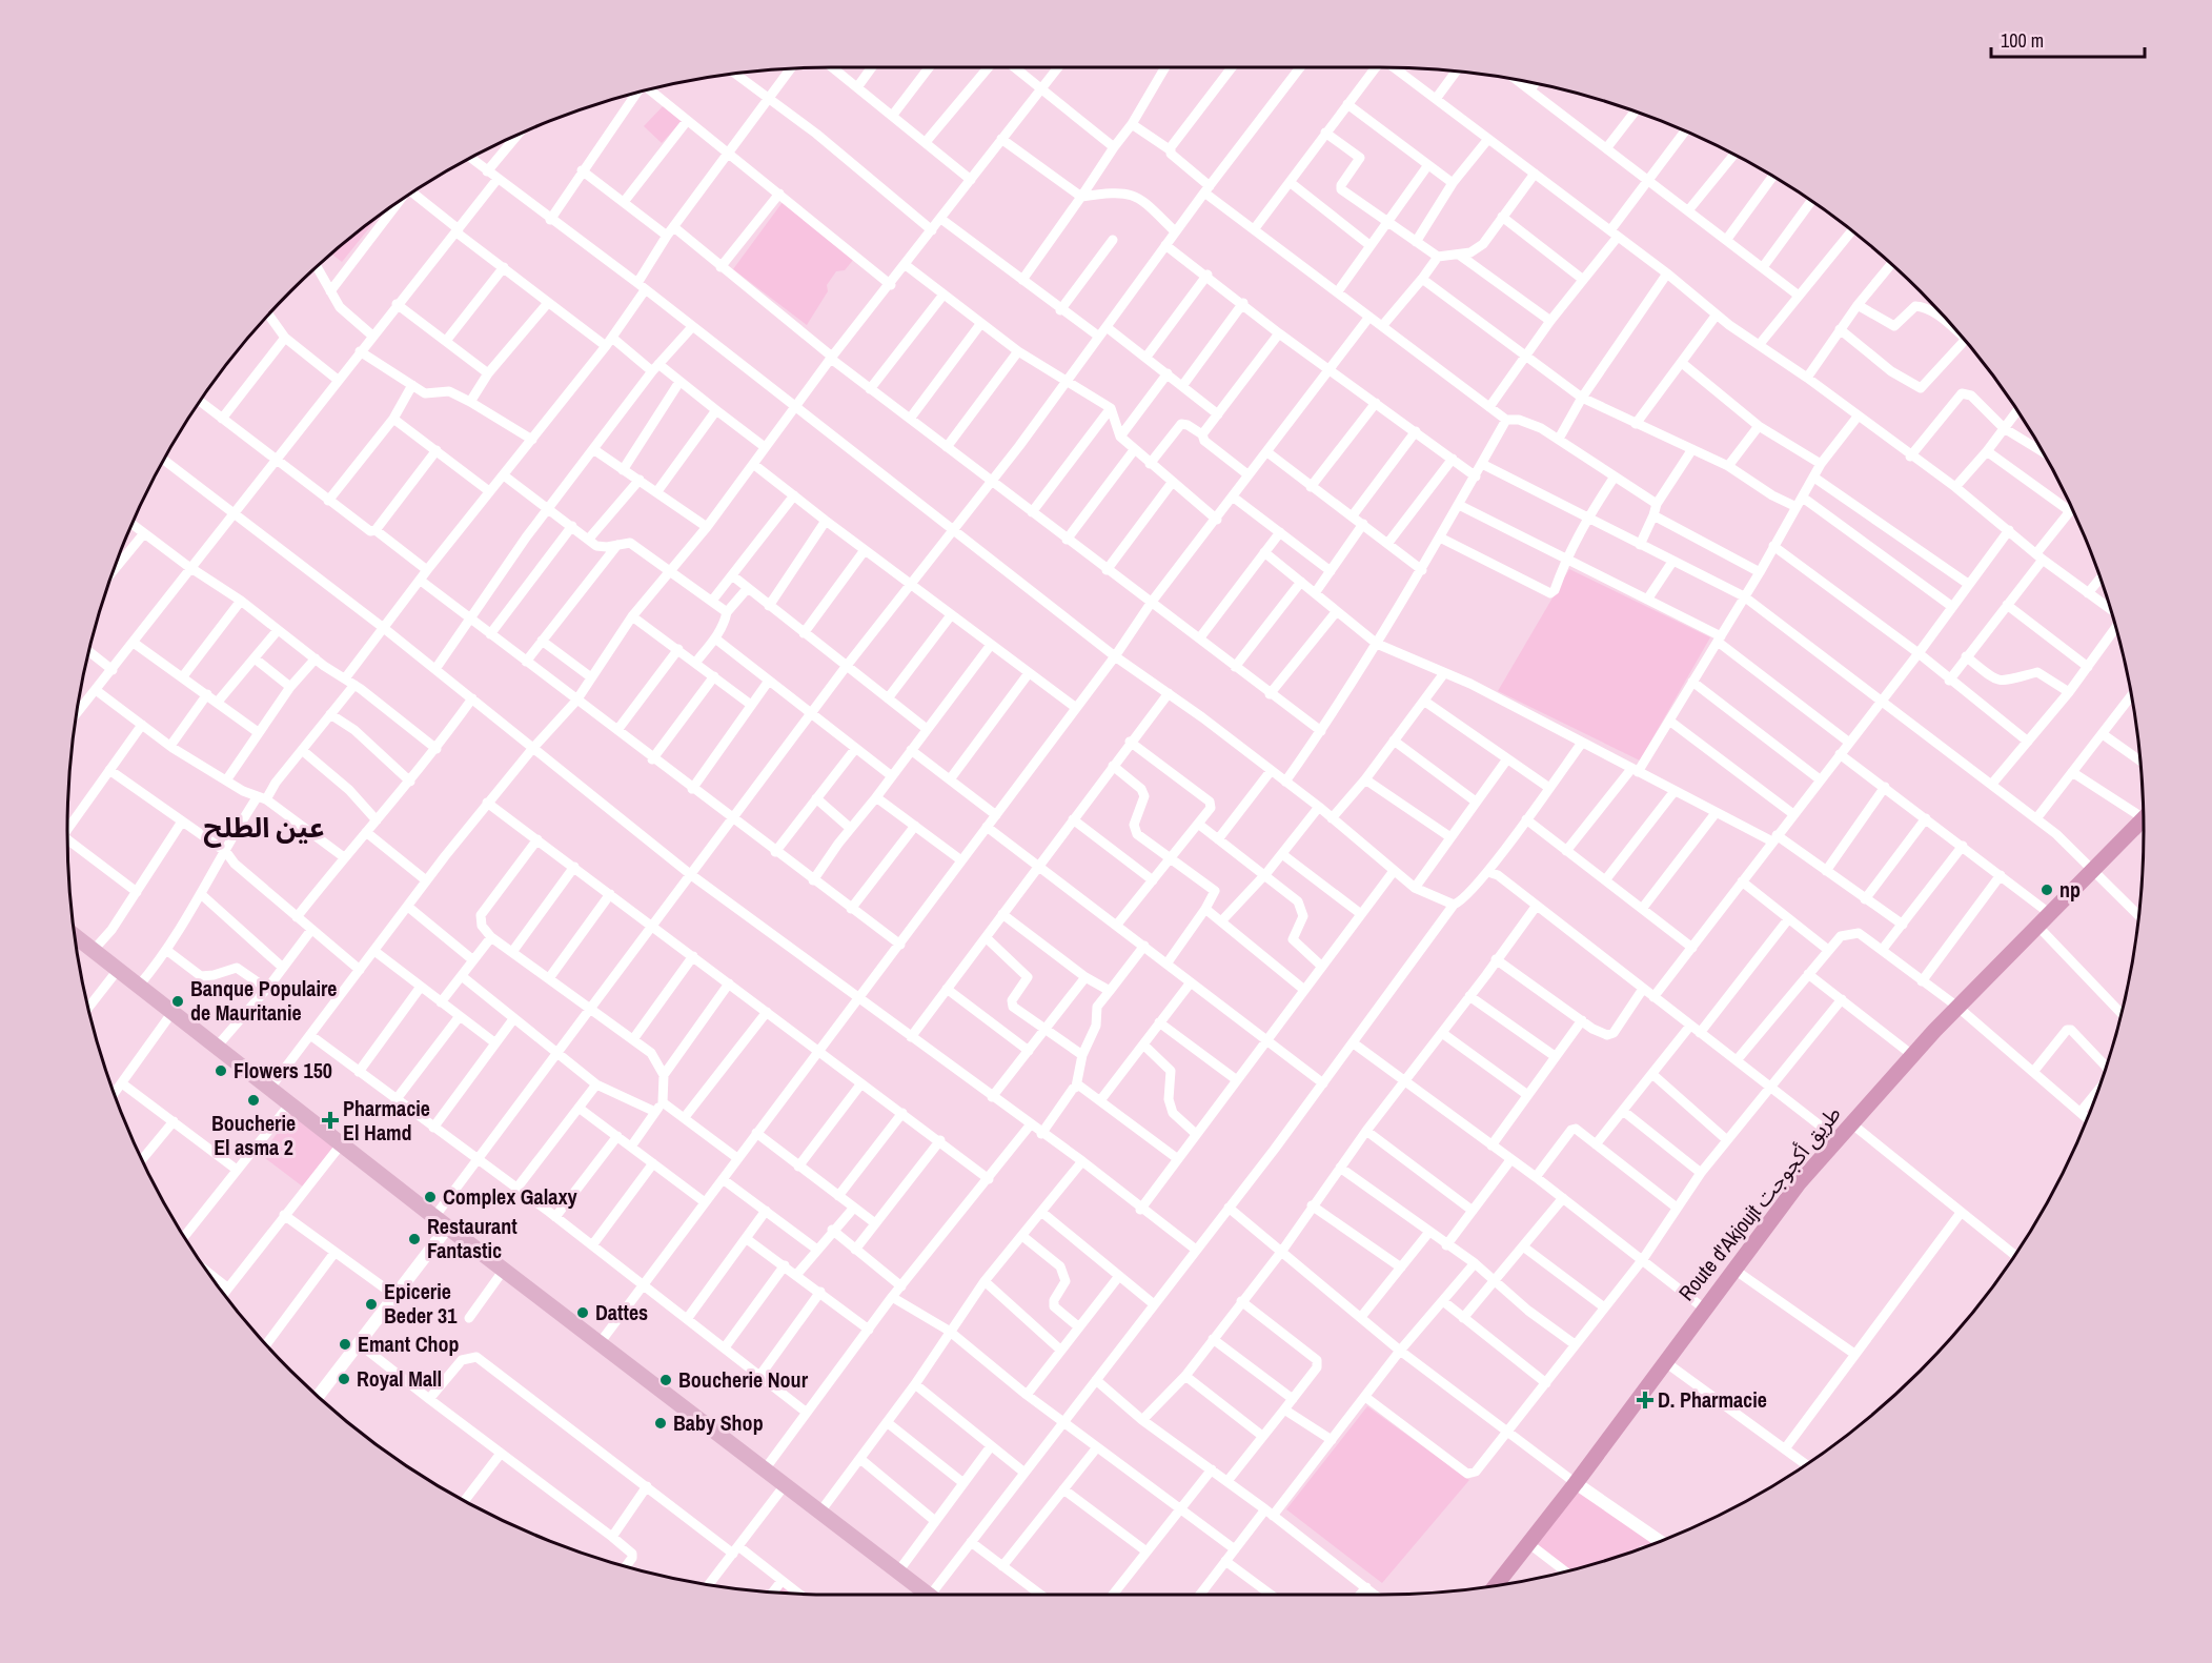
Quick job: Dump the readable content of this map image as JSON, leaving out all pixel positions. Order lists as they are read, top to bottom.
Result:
{
  "streets": {
    "highway": ["Route d'Akjoujt طريق أكجوجت"]
  },
  "districts": ["عين الطلح"],
  "places": {
    "other": [
      "np",
      "Banque Populaire de Mauritanie",
      "Flowers 150",
      "Boucherie El asma 2",
      "Complex Galaxy",
      "Restaurant Fantastic",
      "Epicerie Beder 31",
      "Dattes",
      "Emant Chop",
      "Royal Mall",
      "Boucherie Nour",
      "Baby Shop"
    ],
    "health": ["Pharmacie El Hamd", "D. Pharmacie"]
  },
  "scale_bar": "100 m"
}
